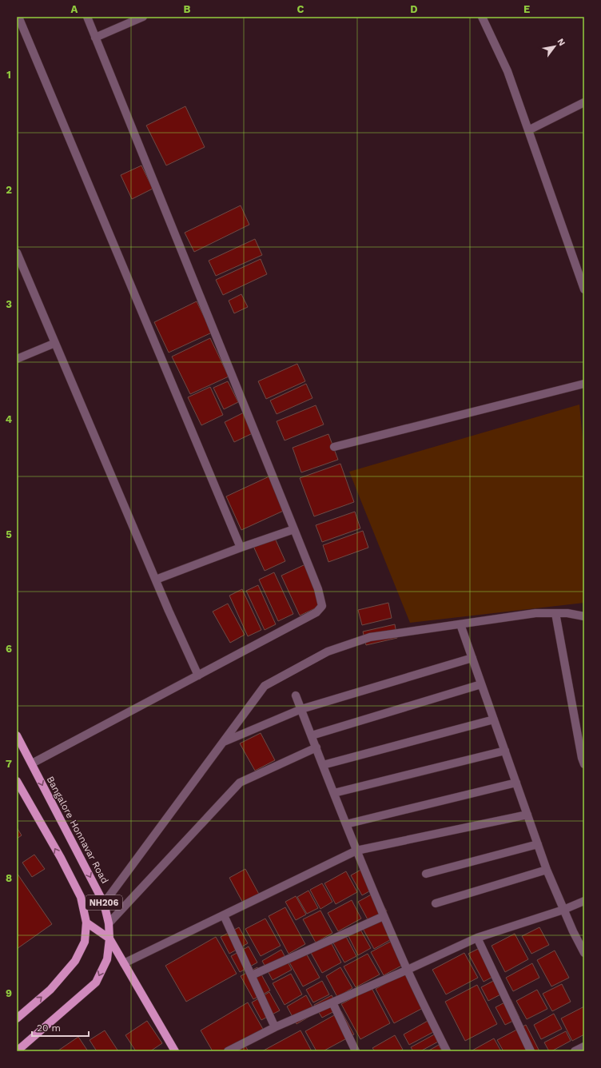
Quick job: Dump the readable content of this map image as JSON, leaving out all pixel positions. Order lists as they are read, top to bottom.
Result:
{
  "streets": {
    "main road": ["Bangalore Honnavar Road", "NH206"]
  },
  "one_way": ["Bangalore Honnavar Road"],
  "scale_bar": "20 m",
  "north": "top right",
  "grid": {
    "columns": [
      "A",
      "B",
      "C",
      "D",
      "E"
    ],
    "rows": [
      "1",
      "2",
      "3",
      "4",
      "5",
      "6",
      "7",
      "8",
      "9"
    ]
  }
}
